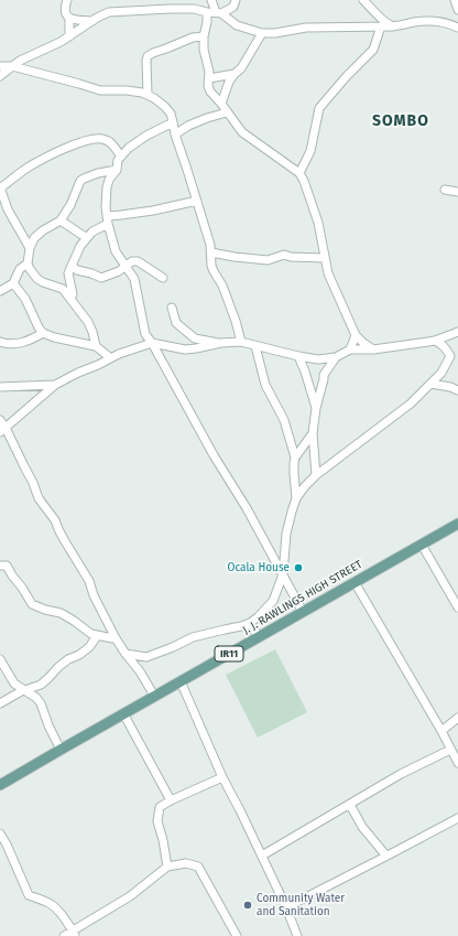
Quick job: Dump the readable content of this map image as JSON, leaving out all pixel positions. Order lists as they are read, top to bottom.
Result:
{
  "streets": {
    "main road": ["J. J. RAWLINGS HIGH STREET", "IR11"]
  },
  "districts": ["SOMBO"],
  "places": ["Ocala House", "Community Water and Sanitation"]
}
